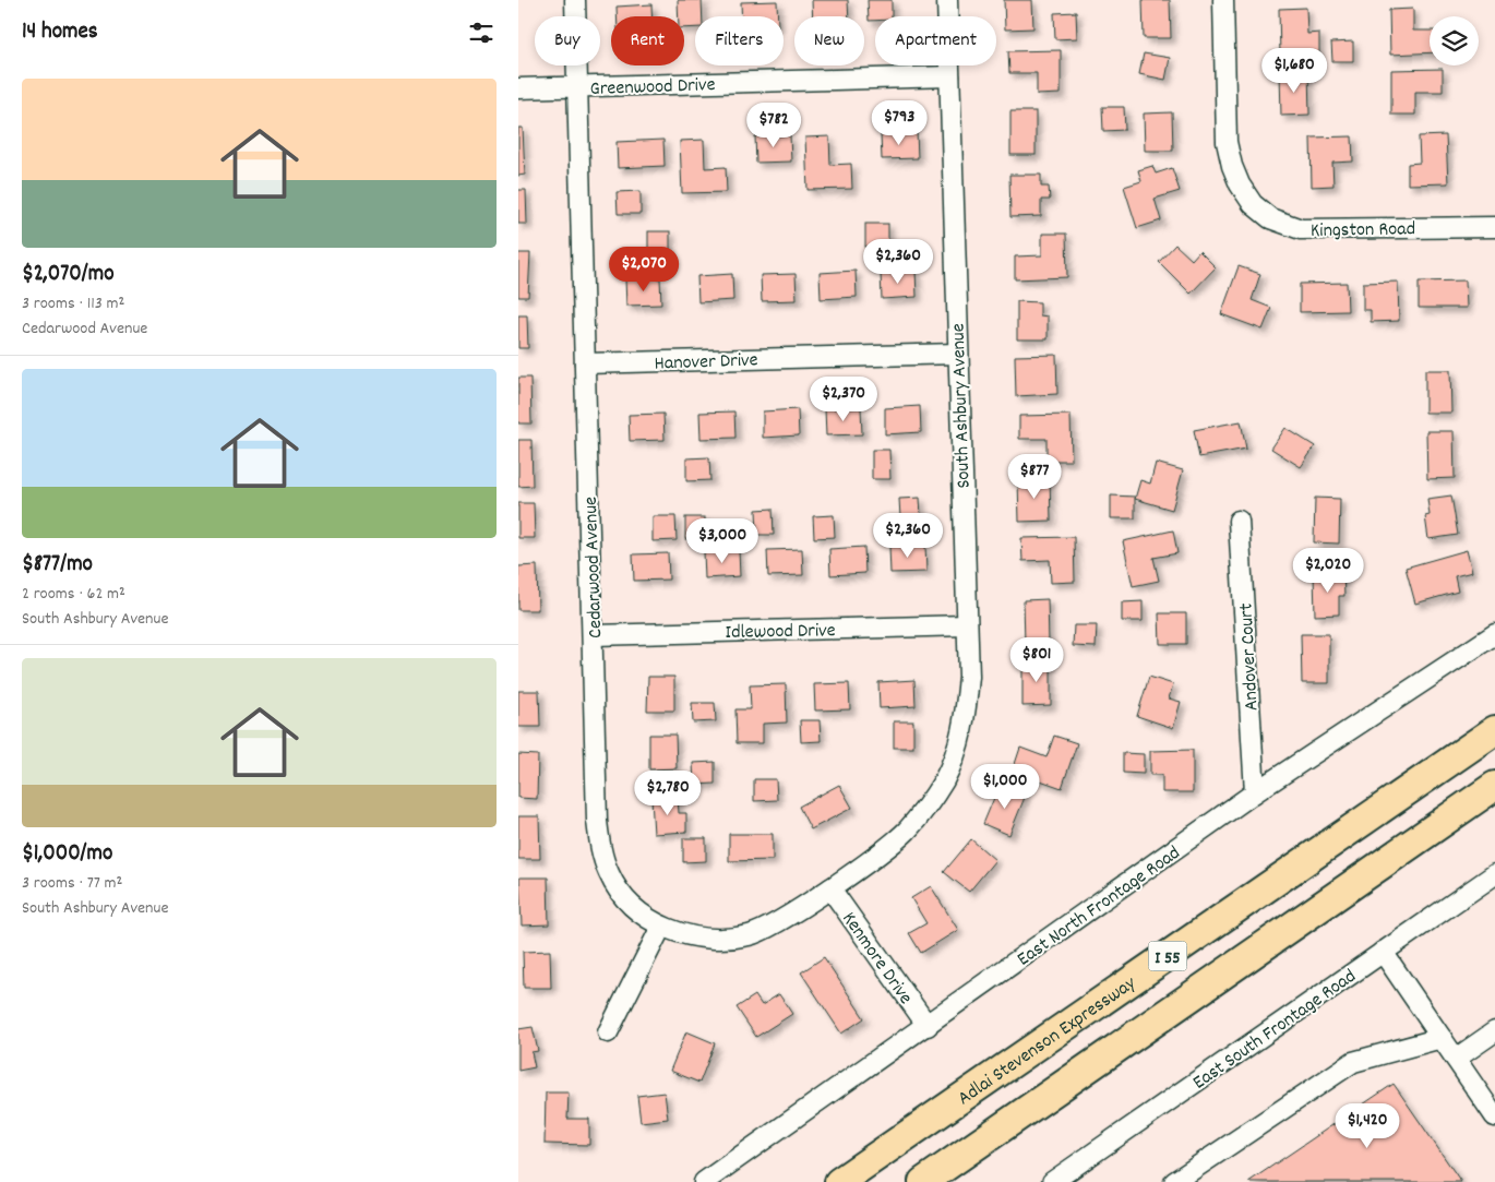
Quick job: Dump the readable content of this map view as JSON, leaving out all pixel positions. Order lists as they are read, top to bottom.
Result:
{
  "streets": {
    "highway": ["I 55", "Adlai Stevenson Expressway"],
    "street": [
      "Greenwood Drive",
      "Kingston Road",
      "Hanover Drive",
      "South Ashbury Avenue",
      "Cedarwood Avenue",
      "Idlewood Drive",
      "Andover Court",
      "East North Frontage Road",
      "Kenmore Drive",
      "East South Frontage Road"
    ]
  },
  "crossings": [
    ["Greenwood Drive", "South Ashbury Avenue"],
    ["Greenwood Drive", "Cedarwood Avenue"],
    ["Hanover Drive", "South Ashbury Avenue"],
    ["Hanover Drive", "Cedarwood Avenue"],
    ["South Ashbury Avenue", "Cedarwood Avenue"],
    ["South Ashbury Avenue", "Idlewood Drive"],
    ["South Ashbury Avenue", "Kenmore Drive"],
    ["Cedarwood Avenue", "Idlewood Drive"],
    ["Cedarwood Avenue", "Kenmore Drive"],
    ["Andover Court", "East North Frontage Road"],
    ["East North Frontage Road", "Kenmore Drive"]
  ],
  "page": {
    "heading": "14 homes",
    "chip": [
      "Buy",
      "Rent",
      "Filters",
      "New",
      "Apartment"
    ],
    "price": [
      "$1,680",
      "$793",
      "$782",
      "$2,360",
      "$2,070",
      "$2,370",
      "$877",
      "$2,360",
      "$3,000",
      "$2,020",
      "$801",
      "$1,000",
      "$2,780",
      "$1,420"
    ],
    "list": [
      {
        "name": "$2,070/mo",
        "note": "3 rooms · 113 m² · Cedarwood Avenue"
      },
      {
        "name": "$877/mo",
        "note": "2 rooms · 62 m² · South Ashbury Avenue"
      },
      {
        "name": "$1,000/mo",
        "note": "3 rooms · 77 m² · South Ashbury Avenue"
      }
    ]
  }
}
